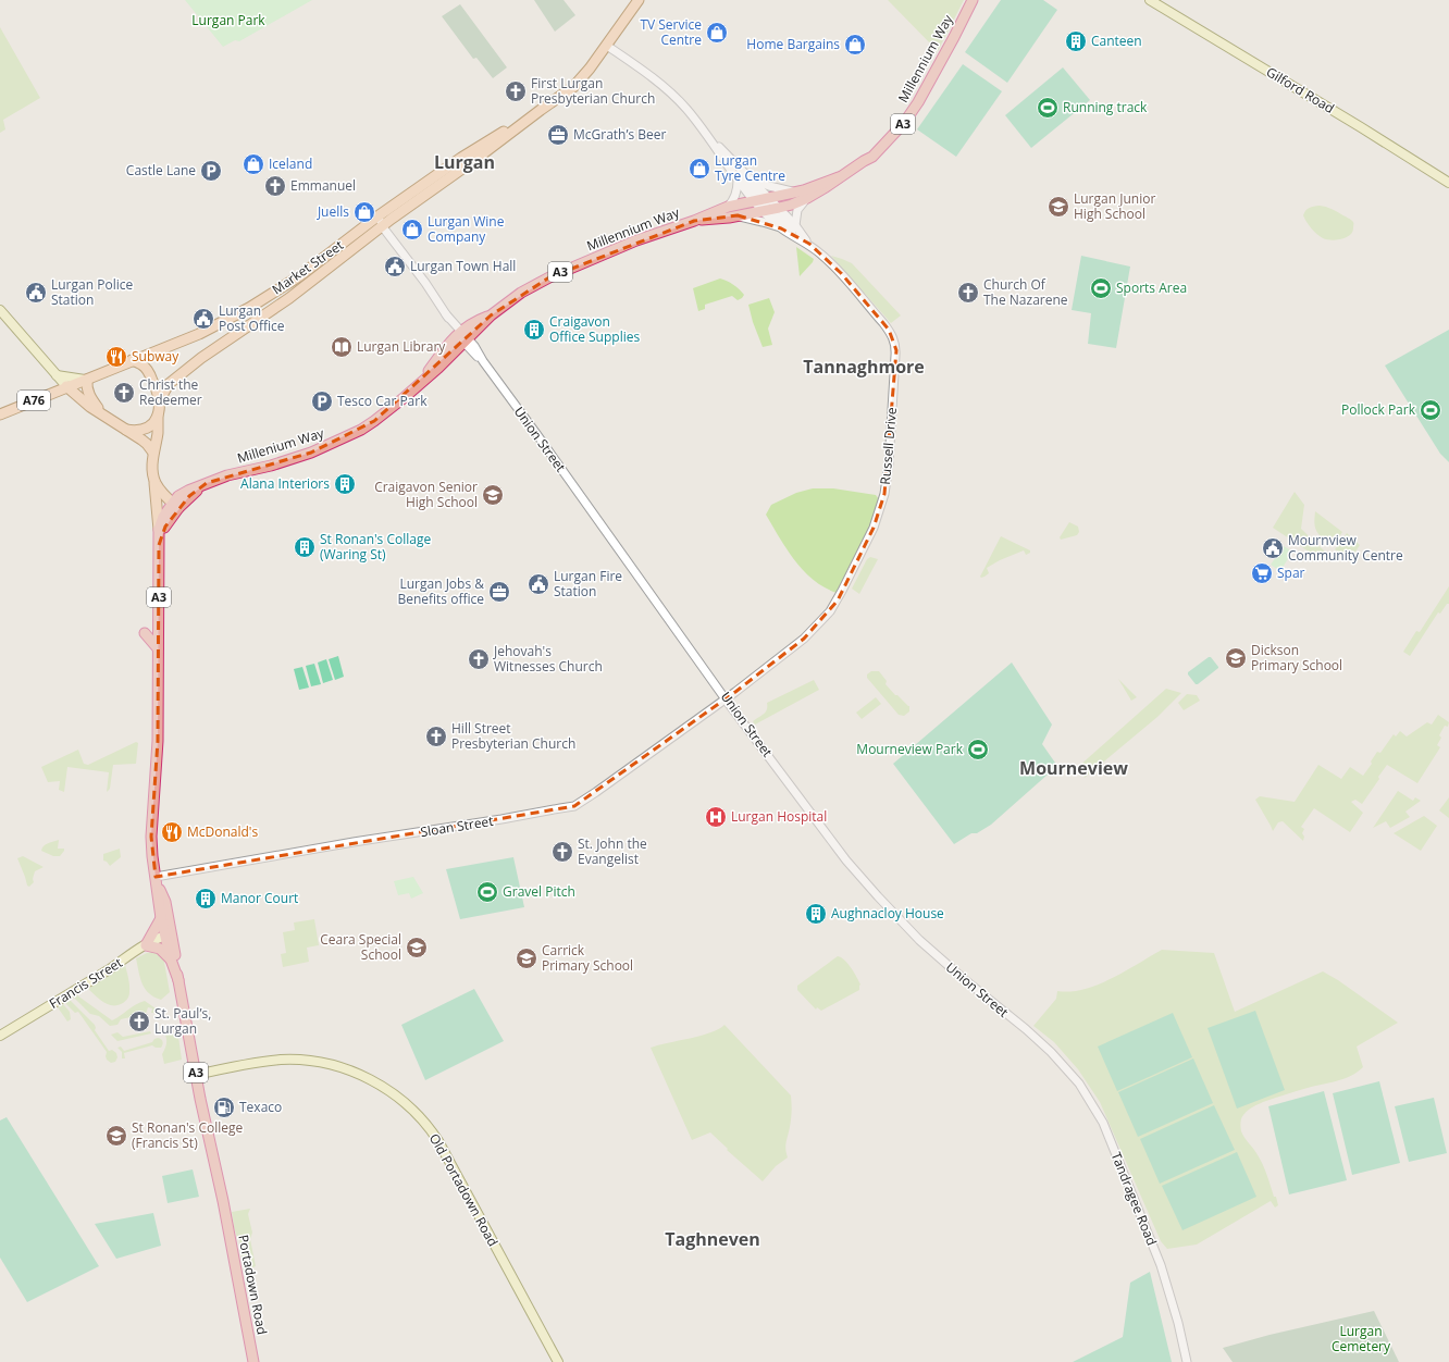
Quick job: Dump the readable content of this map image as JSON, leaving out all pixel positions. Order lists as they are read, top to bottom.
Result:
{
  "streets": {
    "highway": [
      "Millennium Way",
      "A3",
      "Millenium Way",
      "Portadown Road"
    ],
    "main road": [
      "Gilford Road",
      "Market Street",
      "A76",
      "Francis Street",
      "Old Portadown Road"
    ],
    "street": [
      "Union Street",
      "Russell Drive",
      "Sloan Street",
      "Tandragee Road"
    ]
  },
  "crossings": [
    ["Millennium Way", "Union Street"],
    ["Millennium Way", "Millenium Way"],
    ["A3", "Millenium Way"],
    ["A3", "Sloan Street"],
    ["A3", "Francis Street"],
    ["A3", "Old Portadown Road"],
    ["A3", "Portadown Road"],
    ["Market Street", "A76"],
    ["Market Street", "Union Street"],
    ["A76", "Union Street"],
    ["Union Street", "Russell Drive"],
    ["Union Street", "Sloan Street"],
    ["Union Street", "Tandragee Road"],
    ["Russell Drive", "Sloan Street"],
    ["Old Portadown Road", "Portadown Road"]
  ],
  "districts": [
    "Lurgan",
    "Tannaghmore",
    "Mourneview",
    "Taghneven"
  ],
  "parks": ["Lurgan Park", "Lurgan Cemetery"],
  "places": {
    "shop": [
      "TV Service Centre",
      "Home Bargains",
      "Iceland",
      "Lurgan Tyre Centre",
      "Juells",
      "Lurgan Wine Company"
    ],
    "building": [
      "Canteen",
      "Craigavon Office Supplies",
      "Alana Interiors",
      "St Ronan's Collage (Waring St)",
      "Manor Court",
      "Aughnacloy House"
    ],
    "church": [
      "First Lurgan Presbyterian Church",
      "Emmanuel",
      "Church Of The Nazarene",
      "Christ the Redeemer",
      "Jehovah's Witnesses Church",
      "Hill Street Presbyterian Church",
      "St. John the Evangelist",
      "St. Paul’s, Lurgan"
    ],
    "sports": [
      "Running track",
      "Sports Area",
      "Pollock Park",
      "Mourneview Park",
      "Gravel Pitch"
    ],
    "office": ["McGrath’s Beer", "Lurgan Jobs & Benefits office"],
    "parking": ["Castle Lane", "Tesco Car Park"],
    "school or university": [
      "Lurgan Junior High School",
      "Craigavon Senior High School",
      "Dickson Primary School",
      "Ceara Special School",
      "Carrick Primary School",
      "St Ronan's College (Francis St)"
    ],
    "public building": [
      "Lurgan Town Hall",
      "Lurgan Police Station",
      "Lurgan Post Office",
      "Mournview Community Centre",
      "Lurgan Fire Station"
    ],
    "library": ["Lurgan Library"],
    "restaurant": ["Subway", "McDonald's"],
    "supermarket": ["Spar"],
    "hospital": ["Lurgan Hospital"],
    "fuel station": ["Texaco"]
  }
}
